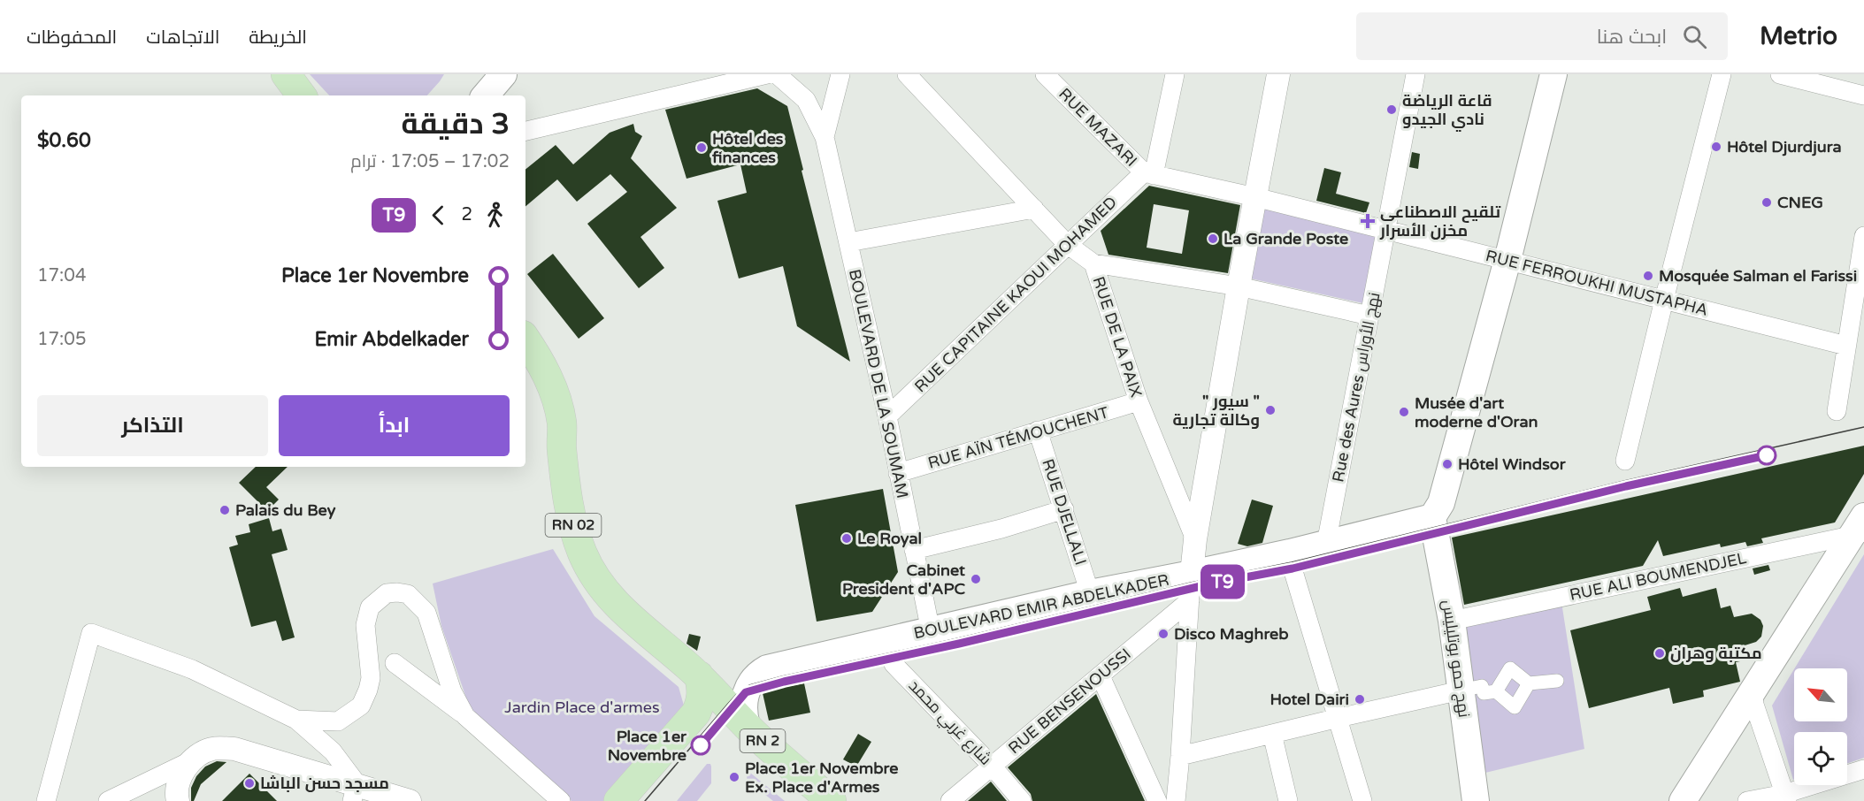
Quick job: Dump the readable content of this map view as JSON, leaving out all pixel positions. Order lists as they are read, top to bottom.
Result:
{
  "streets": {
    "main road": [
      "RN 02",
      "BOULEVARD EMIR ABDELKADER",
      "نهج حمو بوتليليس",
      "RN 2"
    ],
    "street": [
      "RUE MAZARI",
      "RUE FERROUKHI MUSTAPHA",
      "RUE CAPITAINE KAOUI MOHAMED",
      "RUE DE LA PAIX",
      "BOULEVARD DE LA SOUMAM",
      "Rue des Aures نهج الأوراس",
      "RUE AÏN TÉMOUCHENT",
      "RUE DJELLALI",
      "RUE ALI BOUMENDJEL",
      "RUE BENSENOUSSI",
      "شارع غربي محمد"
    ]
  },
  "crossings": [
    ["RUE MAZARI", "RUE FERROUKHI MUSTAPHA"],
    ["RUE MAZARI", "RUE CAPITAINE KAOUI MOHAMED"],
    ["RUE FERROUKHI MUSTAPHA", "RUE CAPITAINE KAOUI MOHAMED"],
    ["RUE FERROUKHI MUSTAPHA", "Rue des Aures نهج الأوراس"],
    ["RUE CAPITAINE KAOUI MOHAMED", "RUE DE LA PAIX"],
    ["RUE CAPITAINE KAOUI MOHAMED", "BOULEVARD DE LA SOUMAM"],
    ["RUE DE LA PAIX", "RUE AÏN TÉMOUCHENT"],
    ["BOULEVARD DE LA SOUMAM", "RUE AÏN TÉMOUCHENT"],
    ["BOULEVARD DE LA SOUMAM", "BOULEVARD EMIR ABDELKADER"],
    ["Rue des Aures نهج الأوراس", "BOULEVARD EMIR ABDELKADER"],
    ["RUE AÏN TÉMOUCHENT", "RUE DJELLALI"],
    ["RUE DJELLALI", "BOULEVARD EMIR ABDELKADER"],
    ["RN 02", "RN 2"],
    ["RUE ALI BOUMENDJEL", "نهج حمو بوتليليس"],
    ["BOULEVARD EMIR ABDELKADER", "نهج حمو بوتليليس"],
    ["BOULEVARD EMIR ABDELKADER", "شارع غربي محمد"],
    ["BOULEVARD EMIR ABDELKADER", "RN 2"],
    ["RUE BENSENOUSSI", "شارع غربي محمد"]
  ],
  "parks": ["Jardin Place d'armes"],
  "places": {
    "other": [
      "قاعة الرياضة نادي الجيدو",
      "Hôtel Djurdjura",
      "Hôtel des finances",
      "CNEG",
      "La Grande Poste",
      "Mosquée Salman el Farissi",
      "\" سيور \" وكالة تجارية",
      "Musée d'art moderne d'Oran",
      "Hôtel Windsor",
      "Palais du Bey",
      "Le Royal",
      "Cabinet President d'APC",
      "Disco Maghreb",
      "مكتبة وهران",
      "Hotel Dairi",
      "Place 1er Novembre",
      "Place 1er Novembre Ex. Place d'Armes",
      "مسجد حسن الباشا"
    ],
    "health": ["تلقيح الاصطناعي مخزن الأسرار"]
  },
  "lines": ["tram line T9"],
  "north": "top left",
  "page": {
    "header": "Metrio",
    "search": "ابحث هنا",
    "nav": ["الخريطة", "الاتجاهات", "المحفوظات"],
    "on_map": "T9",
    "heading": ["3 دقيقة", "17:02 – 17:05 · ترام", "$0.60"],
    "legs": ["2", "T9"],
    "list": [
      {
        "name": "Place 1er Novembre",
        "value": "17:04"
      },
      {
        "name": "Emir Abdelkader",
        "value": "17:05"
      }
    ],
    "buttons": ["ابدأ", "التذاكر"]
  }
}
